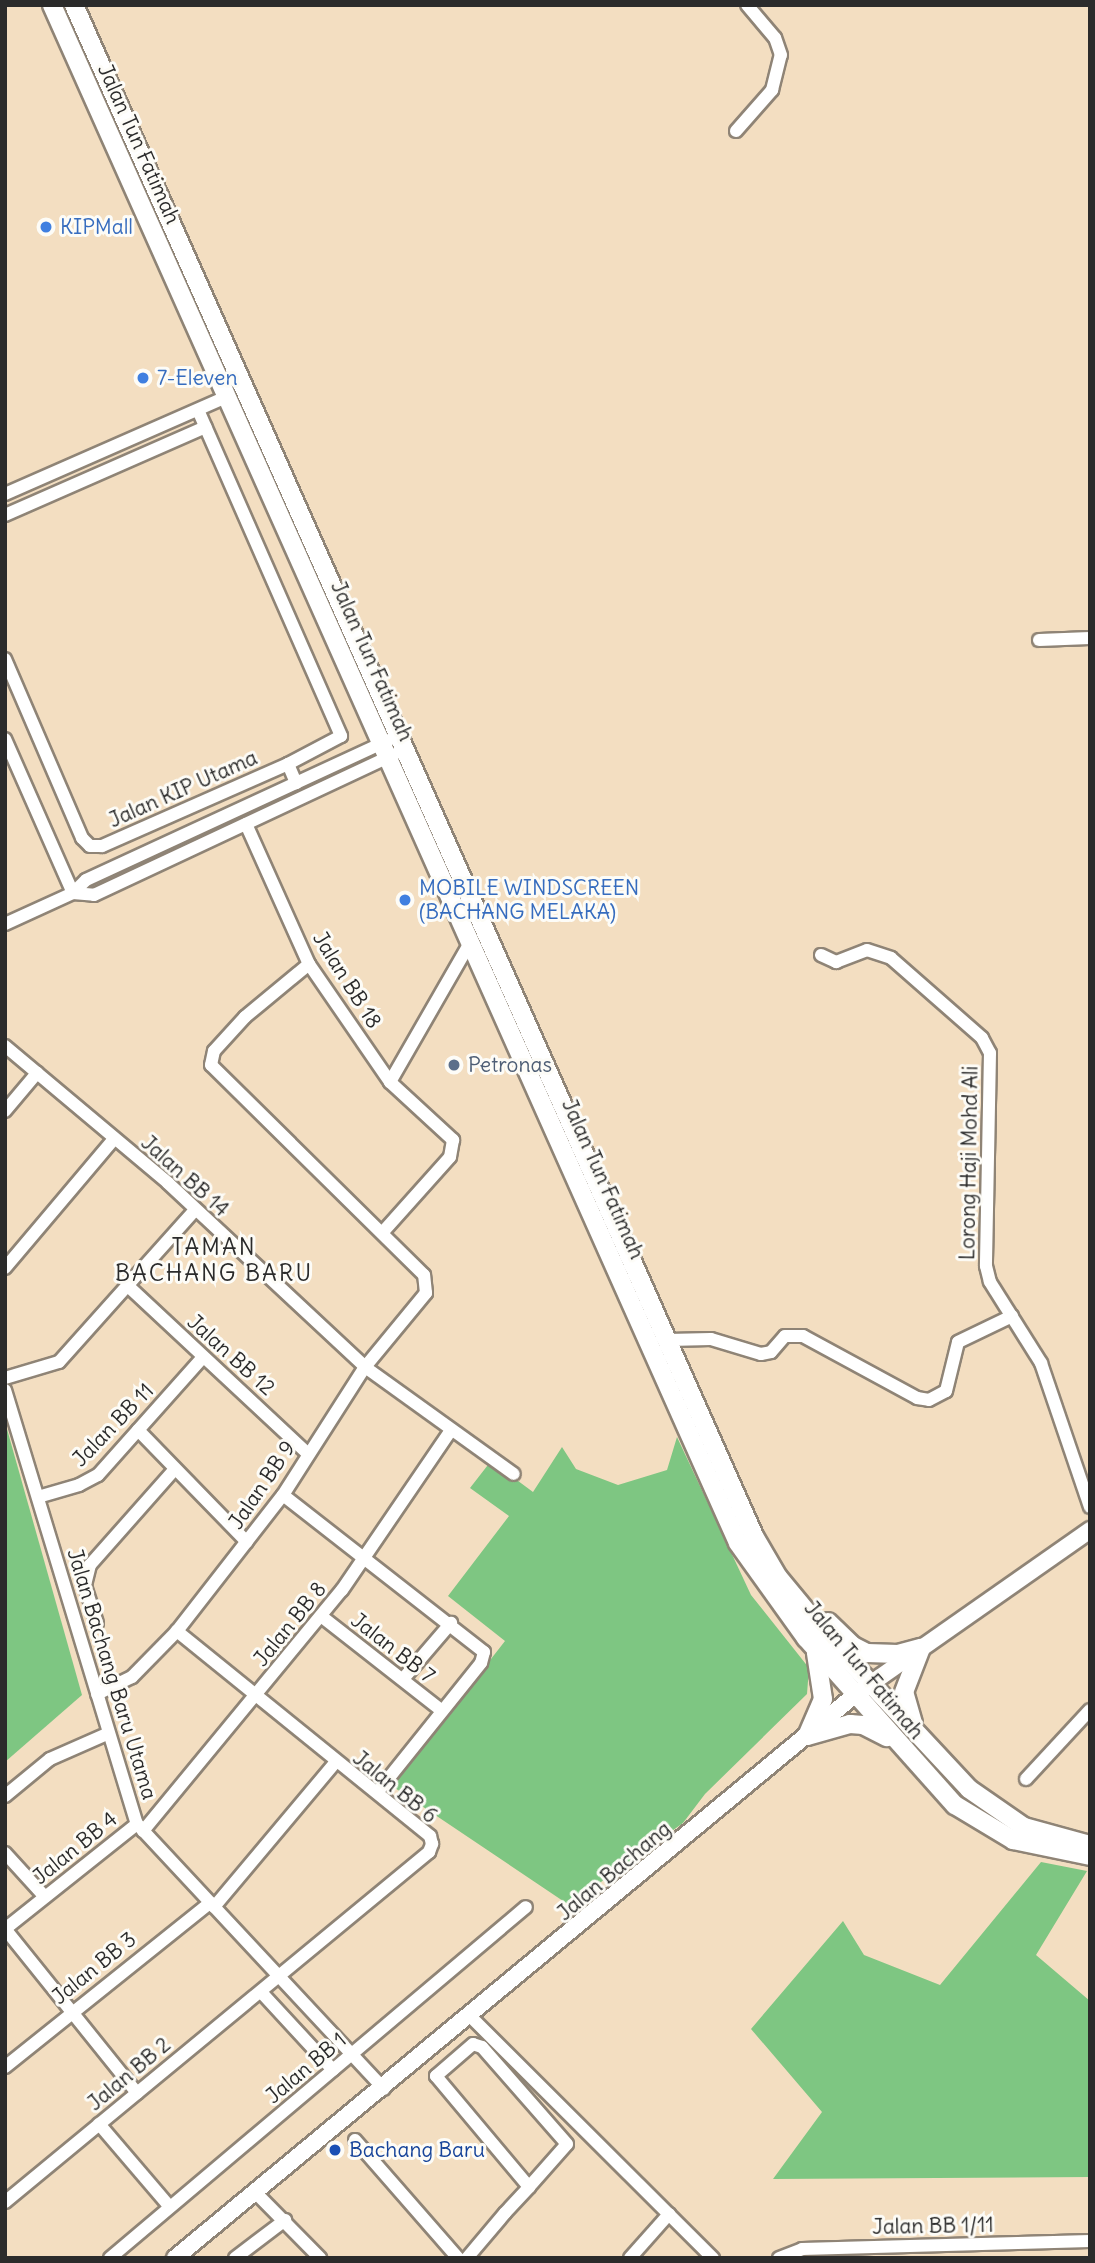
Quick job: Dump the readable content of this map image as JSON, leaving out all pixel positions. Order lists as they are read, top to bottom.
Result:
{
  "streets": {
    "main road": ["Jalan Tun Fatimah"],
    "street": [
      "Jalan KIP Utama",
      "Jalan BB 18",
      "Lorong Haji Mohd Ali",
      "Jalan BB 14",
      "Jalan BB 12",
      "Jalan BB 11",
      "Jalan BB 9",
      "Jalan BB 8",
      "Jalan BB 7",
      "Jalan Bachang Baru Utama",
      "Jalan BB 6",
      "Jalan BB 4",
      "Jalan Bachang",
      "Jalan BB 3",
      "Jalan BB 1",
      "Jalan BB 2",
      "Jalan BB 1/11"
    ]
  },
  "crossings": [
    ["Jalan Tun Fatimah", "Jalan Bachang"],
    ["Jalan BB 18", "Jalan BB 9"],
    ["Jalan BB 14", "Jalan BB 9"],
    ["Jalan BB 14", "Jalan BB 8"],
    ["Jalan BB 12", "Jalan BB 11"],
    ["Jalan BB 12", "Jalan BB 9"],
    ["Jalan BB 11", "Jalan Bachang Baru Utama"],
    ["Jalan BB 9", "Jalan Bachang Baru Utama"],
    ["Jalan BB 9", "Jalan BB 6"],
    ["Jalan BB 8", "Jalan BB 7"],
    ["Jalan BB 8", "Jalan Bachang Baru Utama"],
    ["Jalan BB 8", "Jalan BB 6"],
    ["Jalan BB 8", "Jalan BB 4"],
    ["Jalan Bachang Baru Utama", "Jalan BB 6"],
    ["Jalan Bachang Baru Utama", "Jalan BB 4"],
    ["Jalan Bachang Baru Utama", "Jalan Bachang"],
    ["Jalan Bachang Baru Utama", "Jalan BB 3"],
    ["Jalan Bachang Baru Utama", "Jalan BB 1"],
    ["Jalan Bachang Baru Utama", "Jalan BB 2"],
    ["Jalan BB 6", "Jalan BB 3"],
    ["Jalan BB 6", "Jalan BB 2"]
  ],
  "districts": ["TAMAN BACHANG BARU"],
  "places": [
    "KIPMall",
    "7-Eleven",
    "MOBILE WINDSCREEN (BACHANG MELAKA)",
    "Petronas",
    "Bachang Baru"
  ]
}
